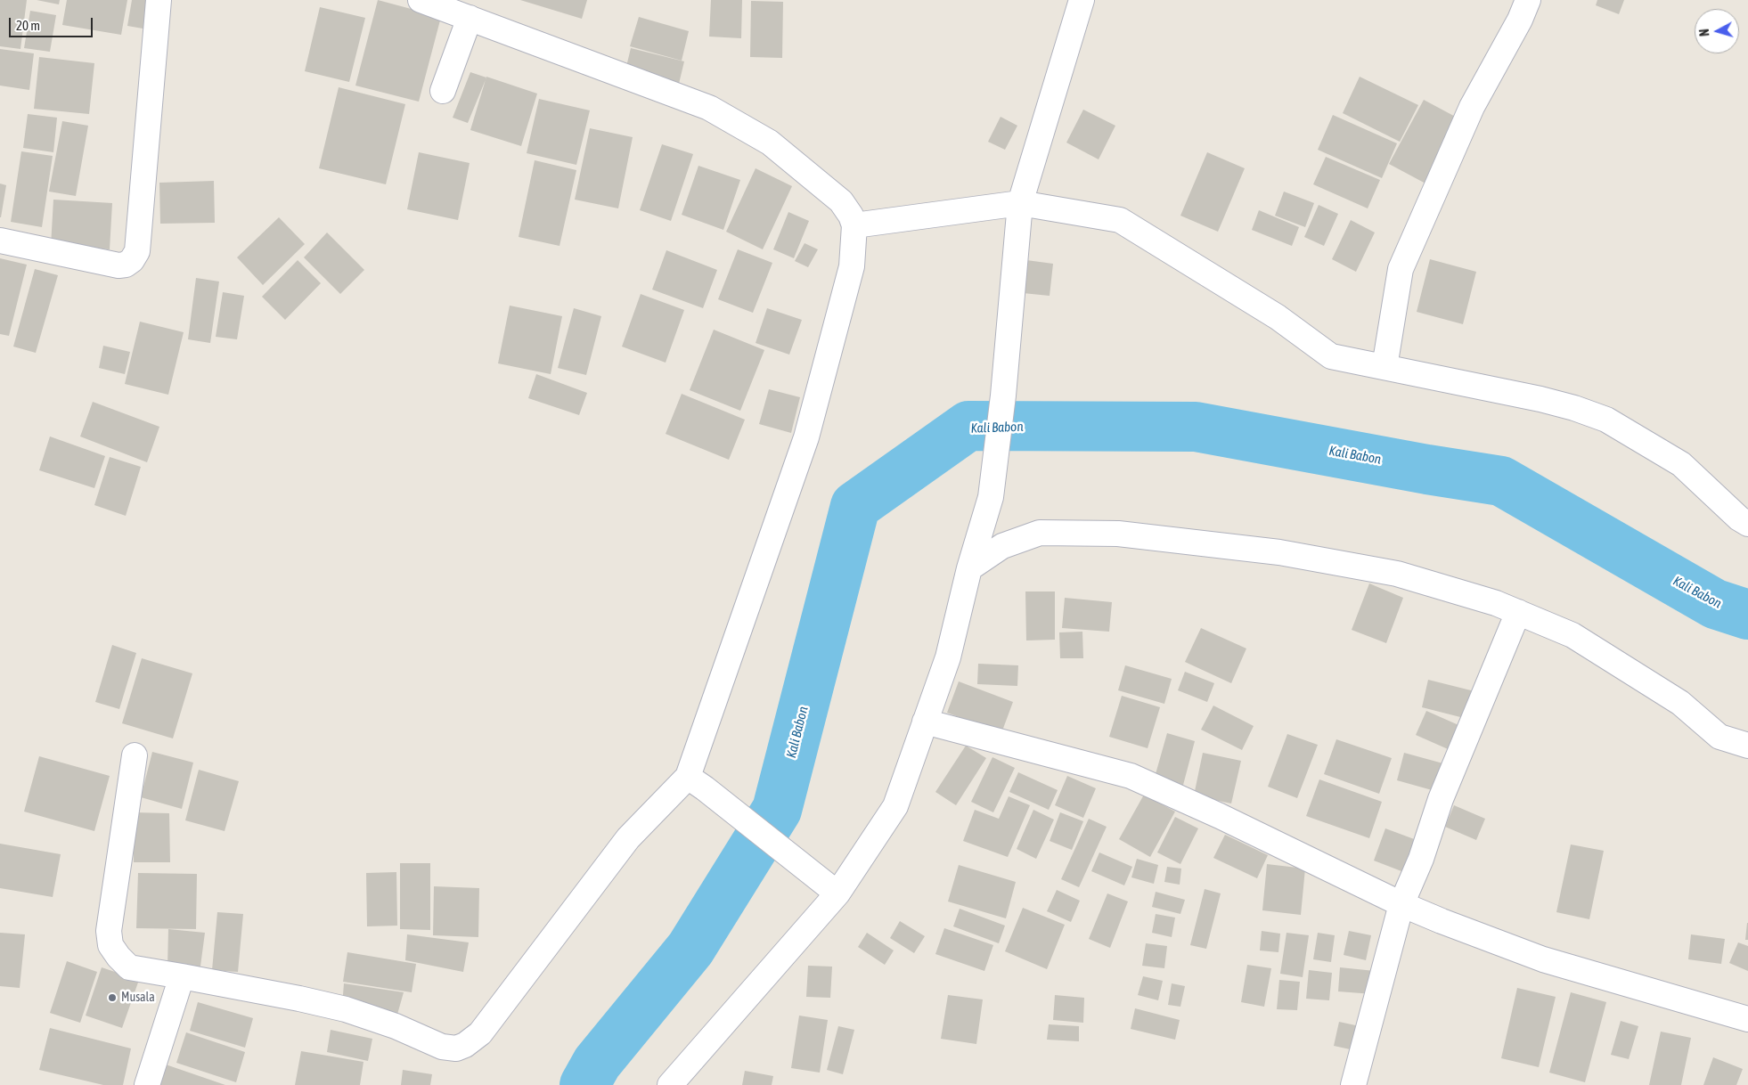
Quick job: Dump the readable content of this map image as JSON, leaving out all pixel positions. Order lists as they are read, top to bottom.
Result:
{
  "water": ["Kali Babon"],
  "places": ["Musala"],
  "scale_bar": "20 m",
  "north": "left"
}
